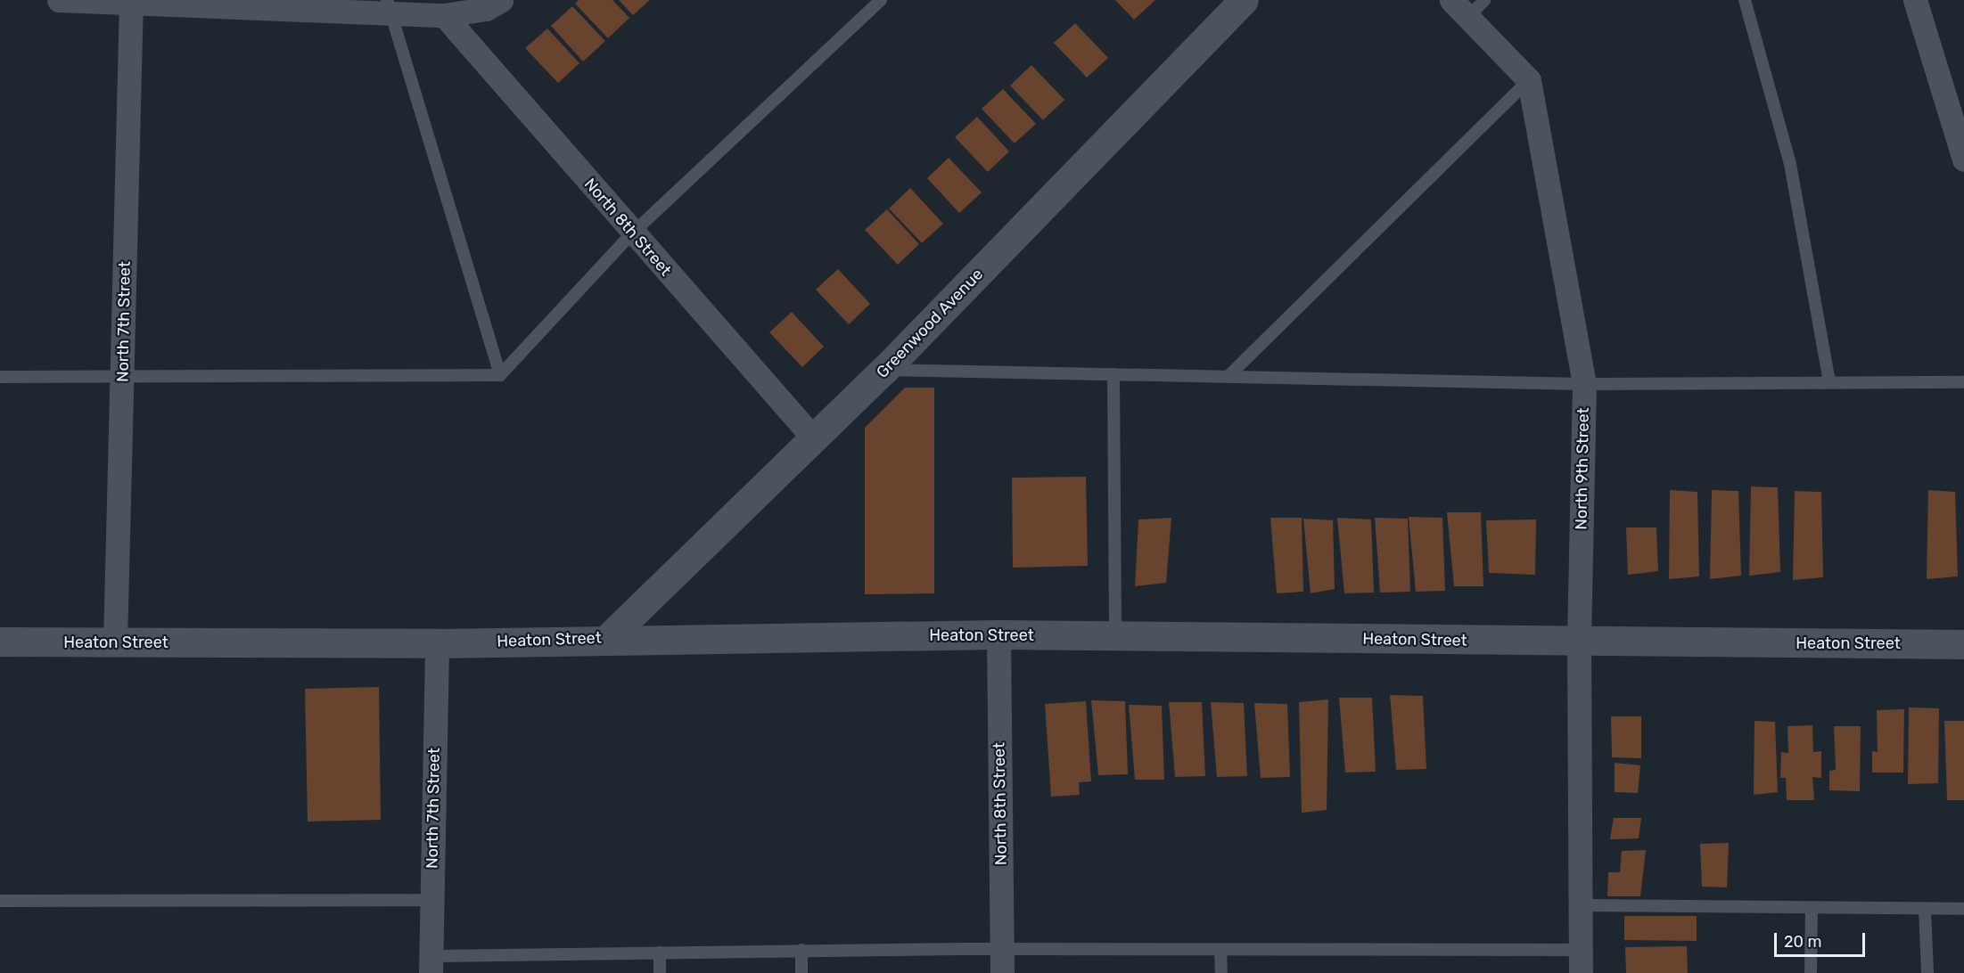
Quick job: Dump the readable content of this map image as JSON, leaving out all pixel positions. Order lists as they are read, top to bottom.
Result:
{
  "streets": {
    "street": [
      "North 8th Street",
      "North 7th Street",
      "Greenwood Avenue",
      "North 9th Street",
      "Heaton Street"
    ]
  },
  "crossings": [
    ["North 8th Street", "Greenwood Avenue"],
    ["North 8th Street", "Heaton Street"],
    ["North 7th Street", "Heaton Street"],
    ["Greenwood Avenue", "Heaton Street"],
    ["North 9th Street", "Heaton Street"]
  ],
  "scale_bar": "20 m"
}
